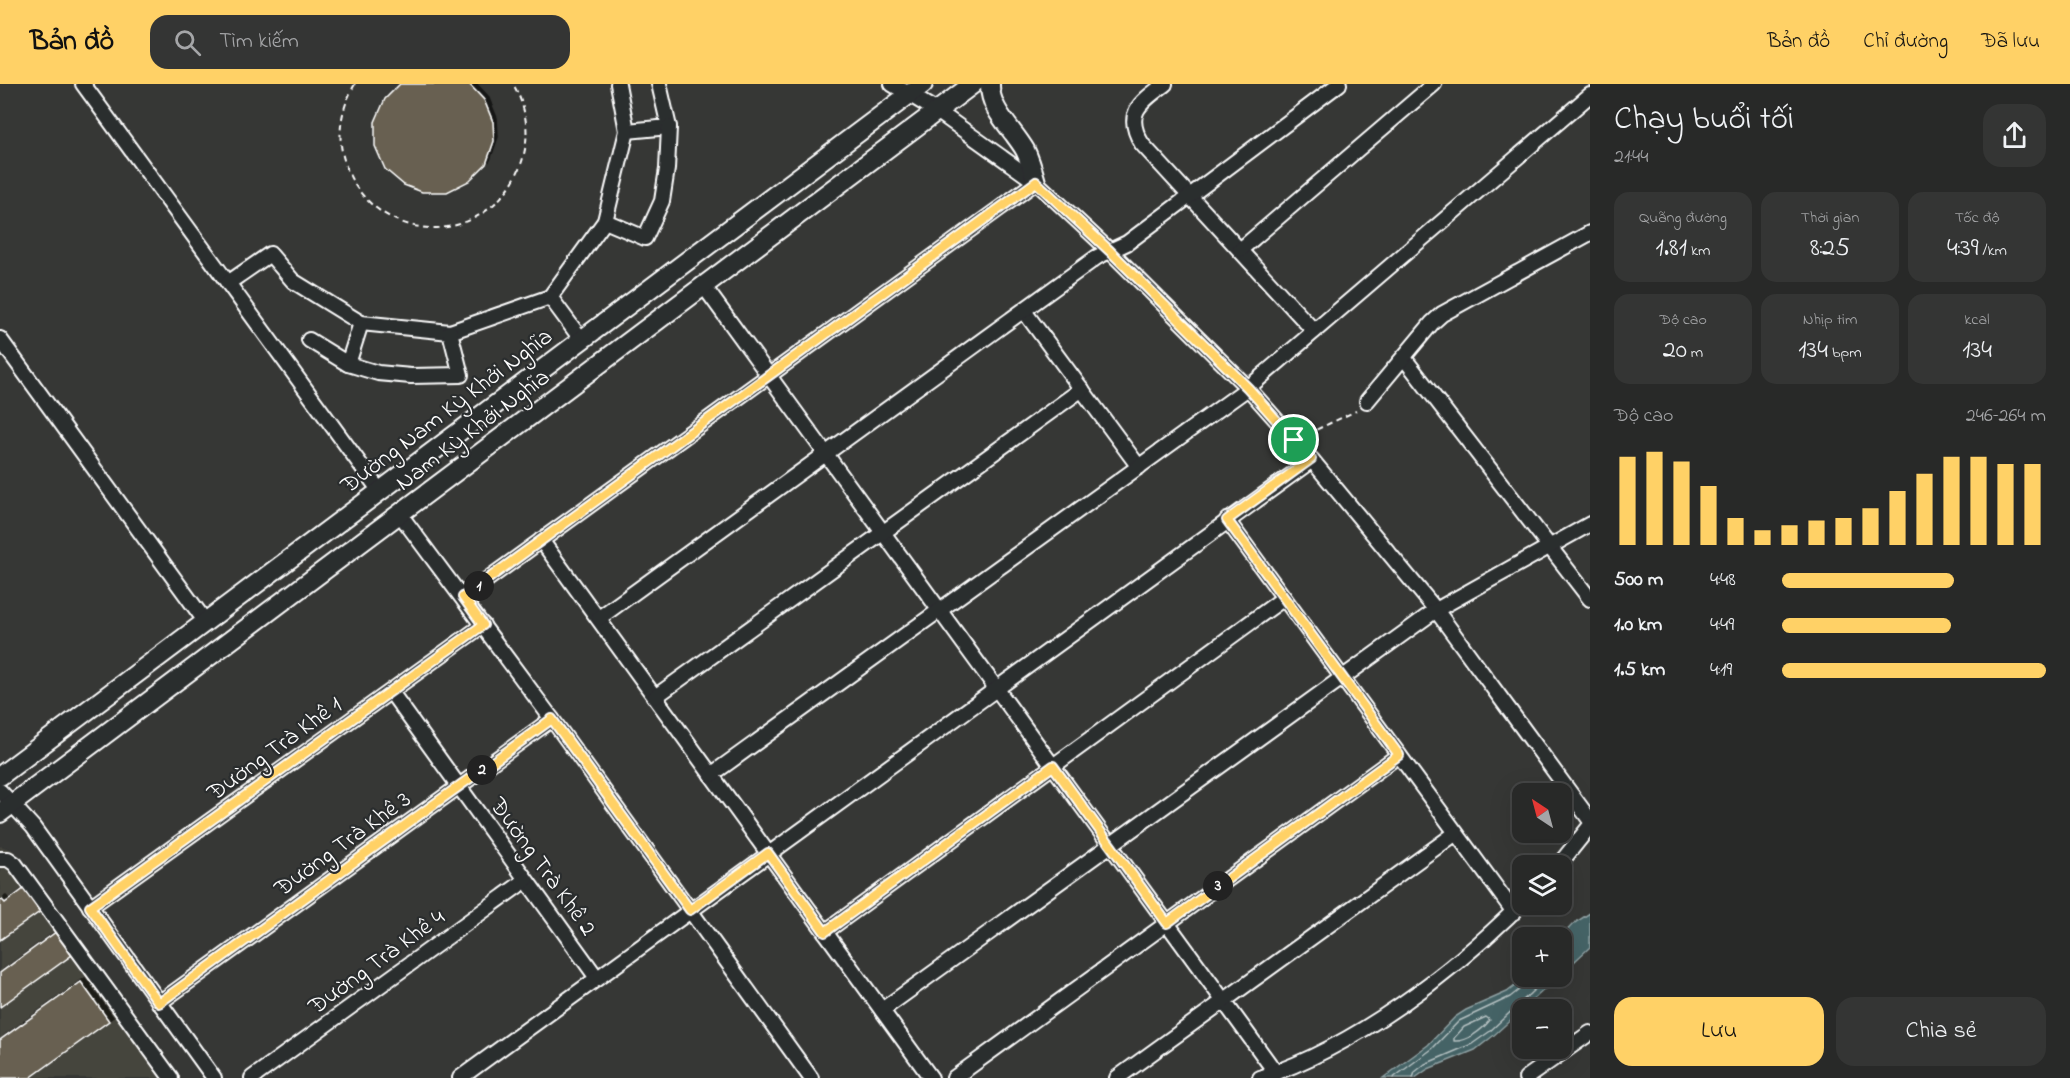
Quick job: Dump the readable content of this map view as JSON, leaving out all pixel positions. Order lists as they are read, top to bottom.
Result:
{
  "streets": {
    "main road": ["Đường Nam Kỳ Khởi Nghĩa", "Nam Kỳ Khởi Nghĩa"],
    "street": [
      "Đường Trà Khê 1",
      "Đường Trà Khê 3",
      "Đường Trà Khê 2",
      "Đường Trà Khê 4"
    ]
  },
  "crossings": [
    ["Đường Trà Khê 1", "Đường Trà Khê 2"],
    ["Đường Trà Khê 3", "Đường Trà Khê 2"],
    ["Đường Trà Khê 2", "Đường Trà Khê 4"]
  ],
  "north": "top left",
  "page": {
    "header": "Bản đồ",
    "search": "Tìm kiếm",
    "nav": ["Bản đồ", "Chỉ đường", "Đã lưu"],
    "heading": ["Chạy buổi tối", "21:44"],
    "stats": [
      ["Quãng đường", "1.81 km"],
      ["Thời gian", "8:25"],
      ["Tốc độ", "4:39 /km"],
      ["Độ cao", "20 m"],
      ["Nhịp tim", "134 bpm"],
      ["kcal", "134"]
    ],
    "chart": ["Độ cao", "246–264 m"],
    "list": [
      {
        "name": "500 m",
        "note": "4:48"
      },
      {
        "name": "1.0 km",
        "note": "4:49"
      },
      {
        "name": "1.5 km",
        "note": "4:19"
      }
    ],
    "pins": ["1", "2", "3"],
    "map_buttons": ["+", "−"],
    "buttons": ["Lưu", "Chia sẻ"]
  }
}
